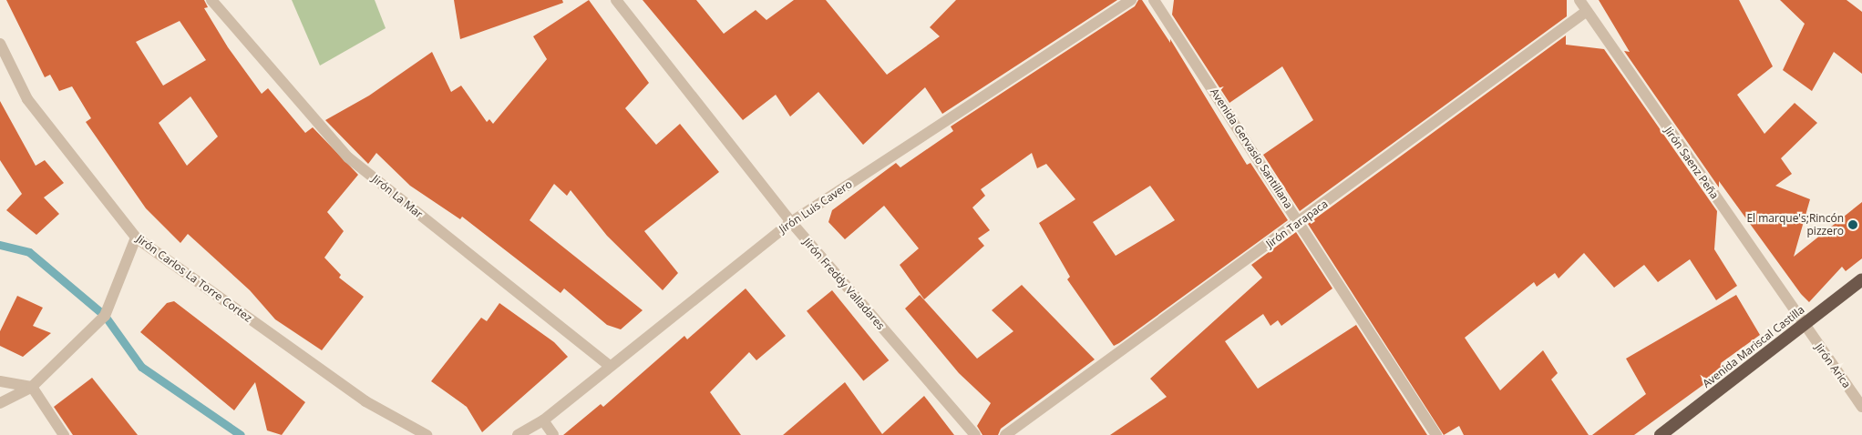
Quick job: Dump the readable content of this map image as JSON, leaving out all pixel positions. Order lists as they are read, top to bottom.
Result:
{
  "streets": {
    "highway": ["Avenida Mariscal Castilla"],
    "street": [
      "Avenida Gervasio Santillana",
      "Jirón Saenz Peña",
      "Jirón La Mar",
      "Jirón Luis Cavero",
      "Jirón Tarapaca",
      "Jirón Carlos La Torre Cortez",
      "Jirón Freddy Valladares",
      "Jirón Arica"
    ]
  },
  "crossings": [
    ["Avenida Gervasio Santillana", "Jirón Tarapaca"],
    ["Jirón Saenz Peña", "Jirón Tarapaca"],
    ["Jirón Saenz Peña", "Avenida Mariscal Castilla"],
    ["Jirón Saenz Peña", "Jirón Arica"],
    ["Jirón La Mar", "Jirón Luis Cavero"],
    ["Jirón Luis Cavero", "Jirón Freddy Valladares"],
    ["Avenida Mariscal Castilla", "Jirón Arica"]
  ],
  "places": ["El marque's;Rincón pizzero"]
}
